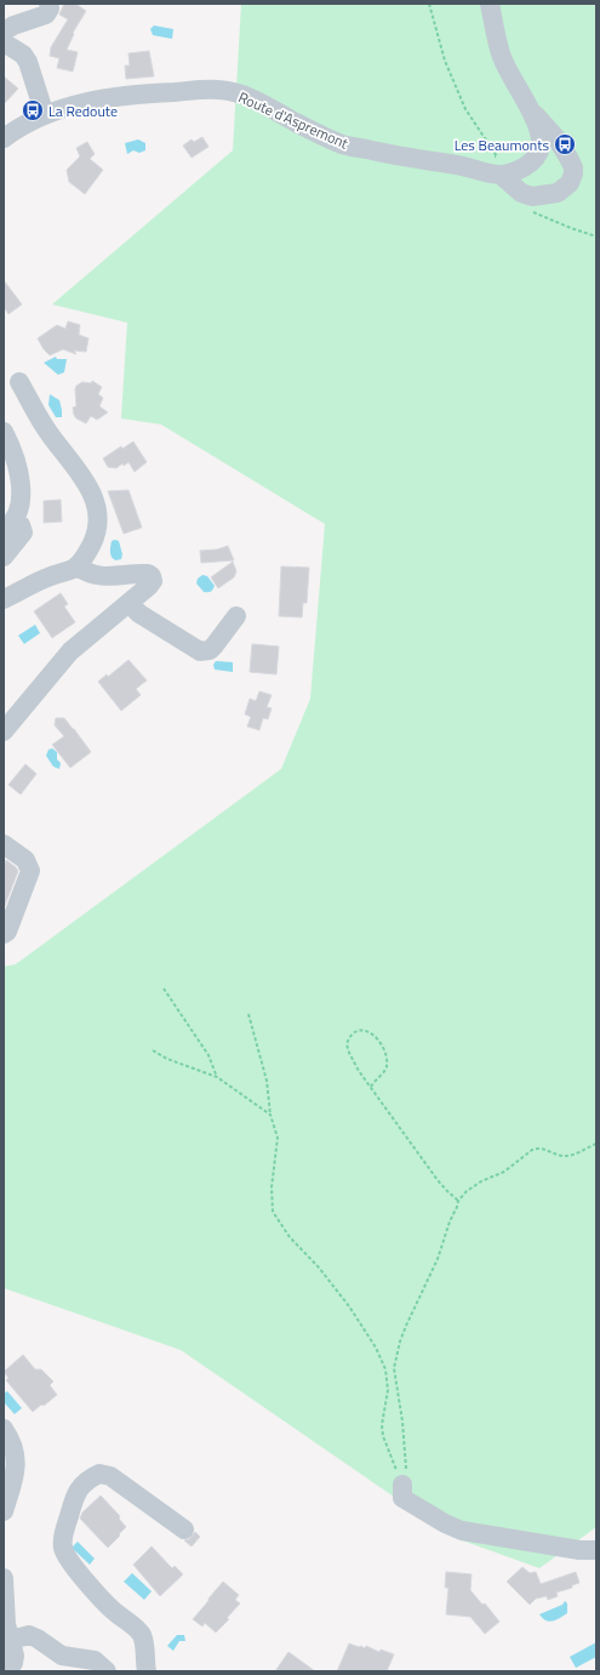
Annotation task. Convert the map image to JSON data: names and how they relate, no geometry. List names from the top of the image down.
{
  "streets": {
    "street": ["Route d'Aspremont"]
  },
  "places": {
    "bus stop": ["La Redoute", "Les Beaumonts"]
  }
}
